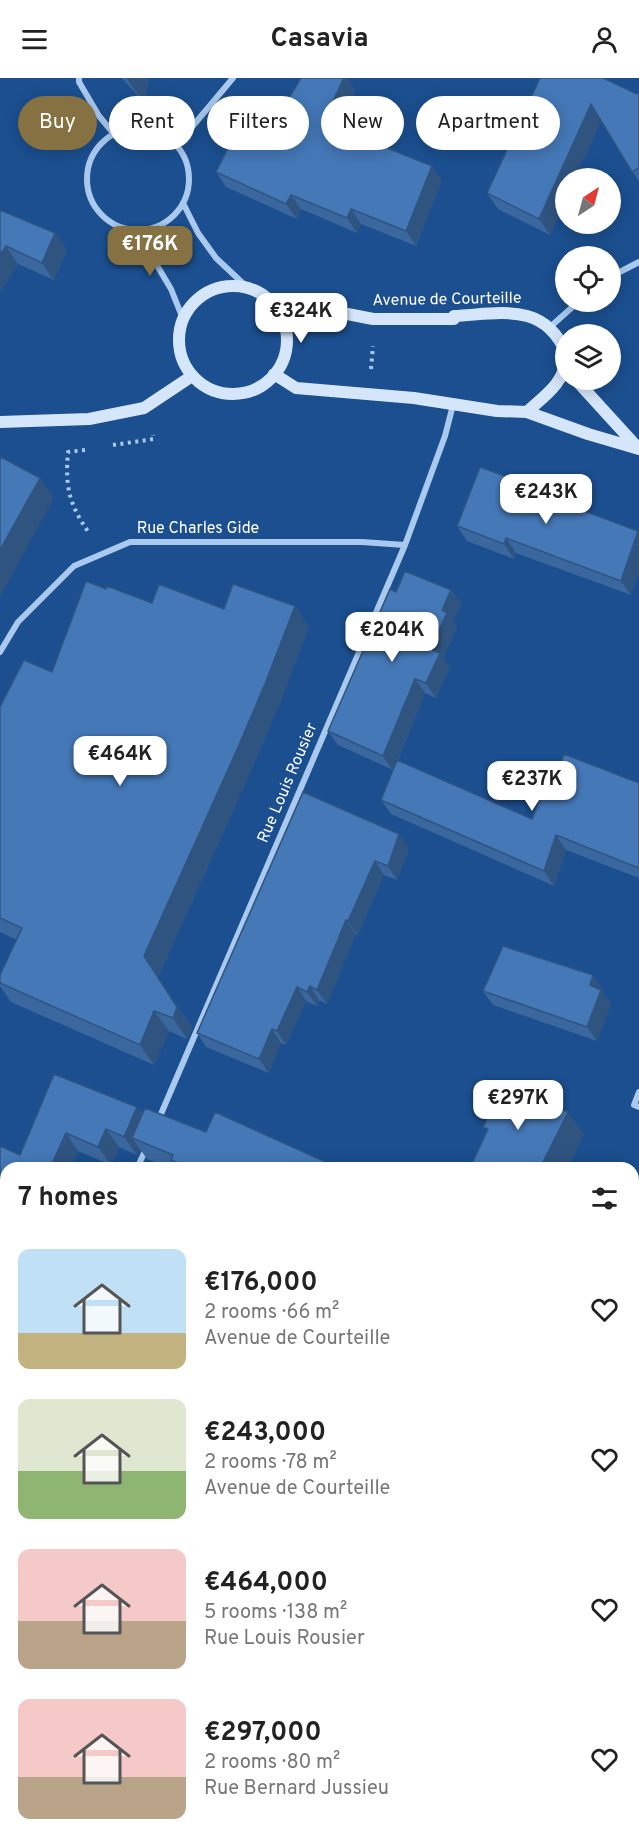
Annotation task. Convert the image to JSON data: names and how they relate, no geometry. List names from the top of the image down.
{
  "streets": {
    "street": ["Avenue de Courteille", "Rue Charles Gide", "Rue Louis Rousier"]
  },
  "crossings": [
    ["Rue Charles Gide", "Rue Louis Rousier"]
  ],
  "north": "top right",
  "page": {
    "header": "Casavia",
    "chip": [
      "Buy",
      "Rent",
      "Filters",
      "New",
      "Apartment"
    ],
    "price": [
      "€176K",
      "€324K",
      "€243K",
      "€204K",
      "€464K",
      "€237K",
      "€297K"
    ],
    "heading": "7 homes",
    "list": [
      {
        "name": "€176,000",
        "note": "2 rooms · 66 m² · Avenue de Courteille"
      },
      {
        "name": "€243,000",
        "note": "2 rooms · 78 m² · Avenue de Courteille"
      },
      {
        "name": "€464,000",
        "note": "5 rooms · 138 m² · Rue Louis Rousier"
      },
      {
        "name": "€297,000",
        "note": "2 rooms · 80 m² · Rue Bernard Jussieu"
      }
    ]
  }
}
